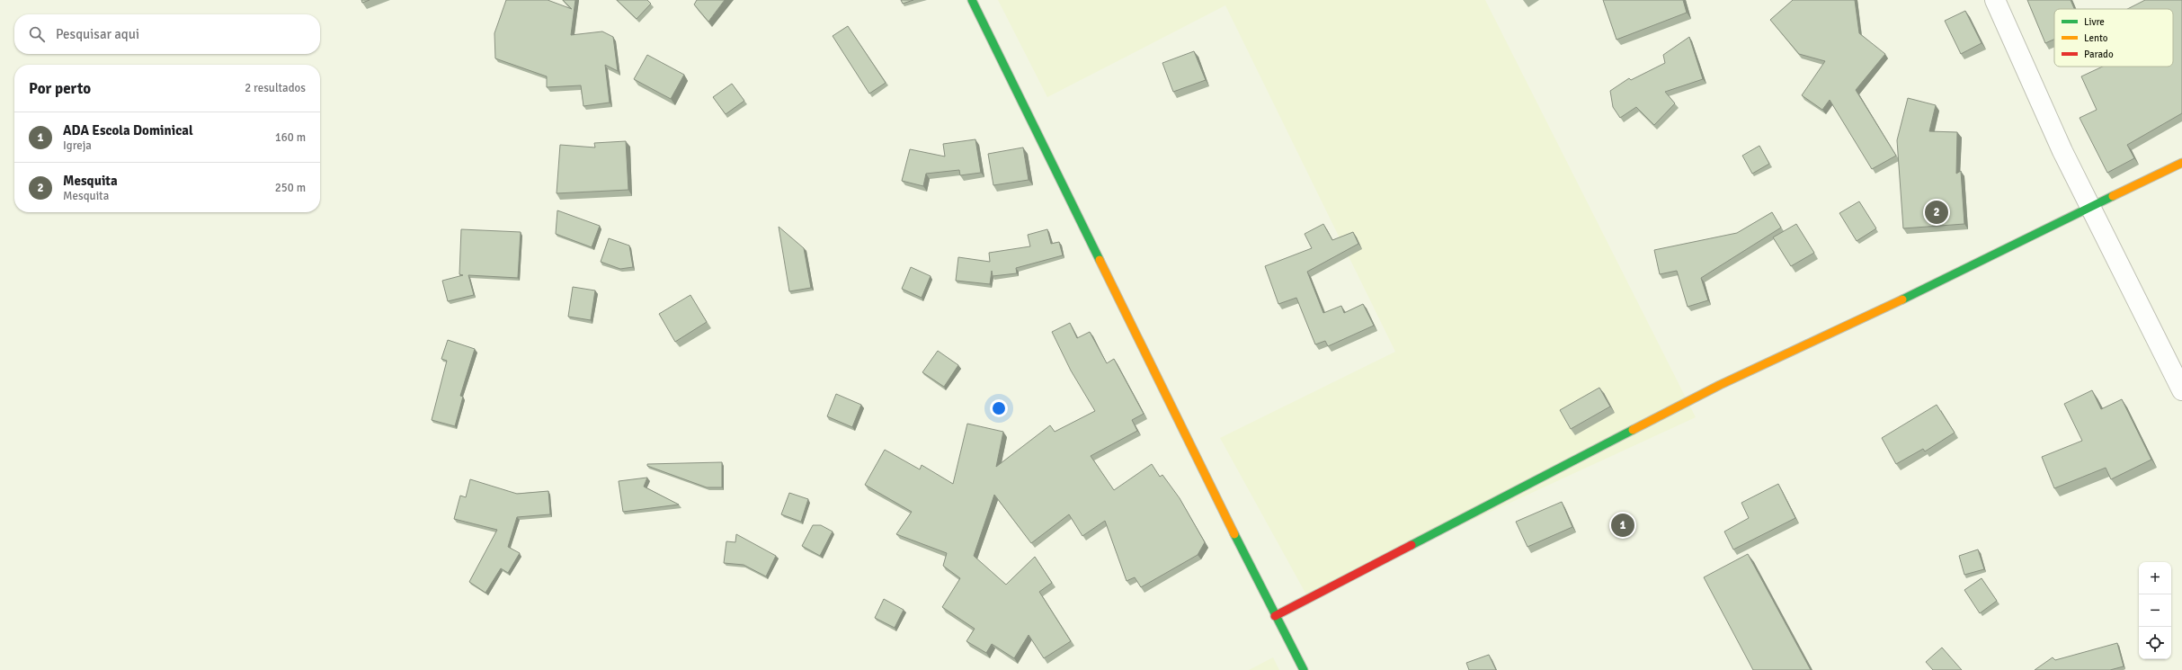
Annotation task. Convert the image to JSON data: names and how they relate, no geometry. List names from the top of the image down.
{
  "legend": ["Livre", "Lento", "Parado"],
  "page": {
    "search": "Pesquisar aqui",
    "heading": ["Por perto", "2 resultados"],
    "list": [
      {
        "mark": "1",
        "name": "ADA Escola Dominical",
        "note": "Igreja",
        "value": "160 m"
      },
      {
        "mark": "2",
        "name": "Mesquita",
        "note": "Mesquita",
        "value": "250 m"
      }
    ],
    "pins": ["2", "1"],
    "map_buttons": ["+", "−"]
  }
}
